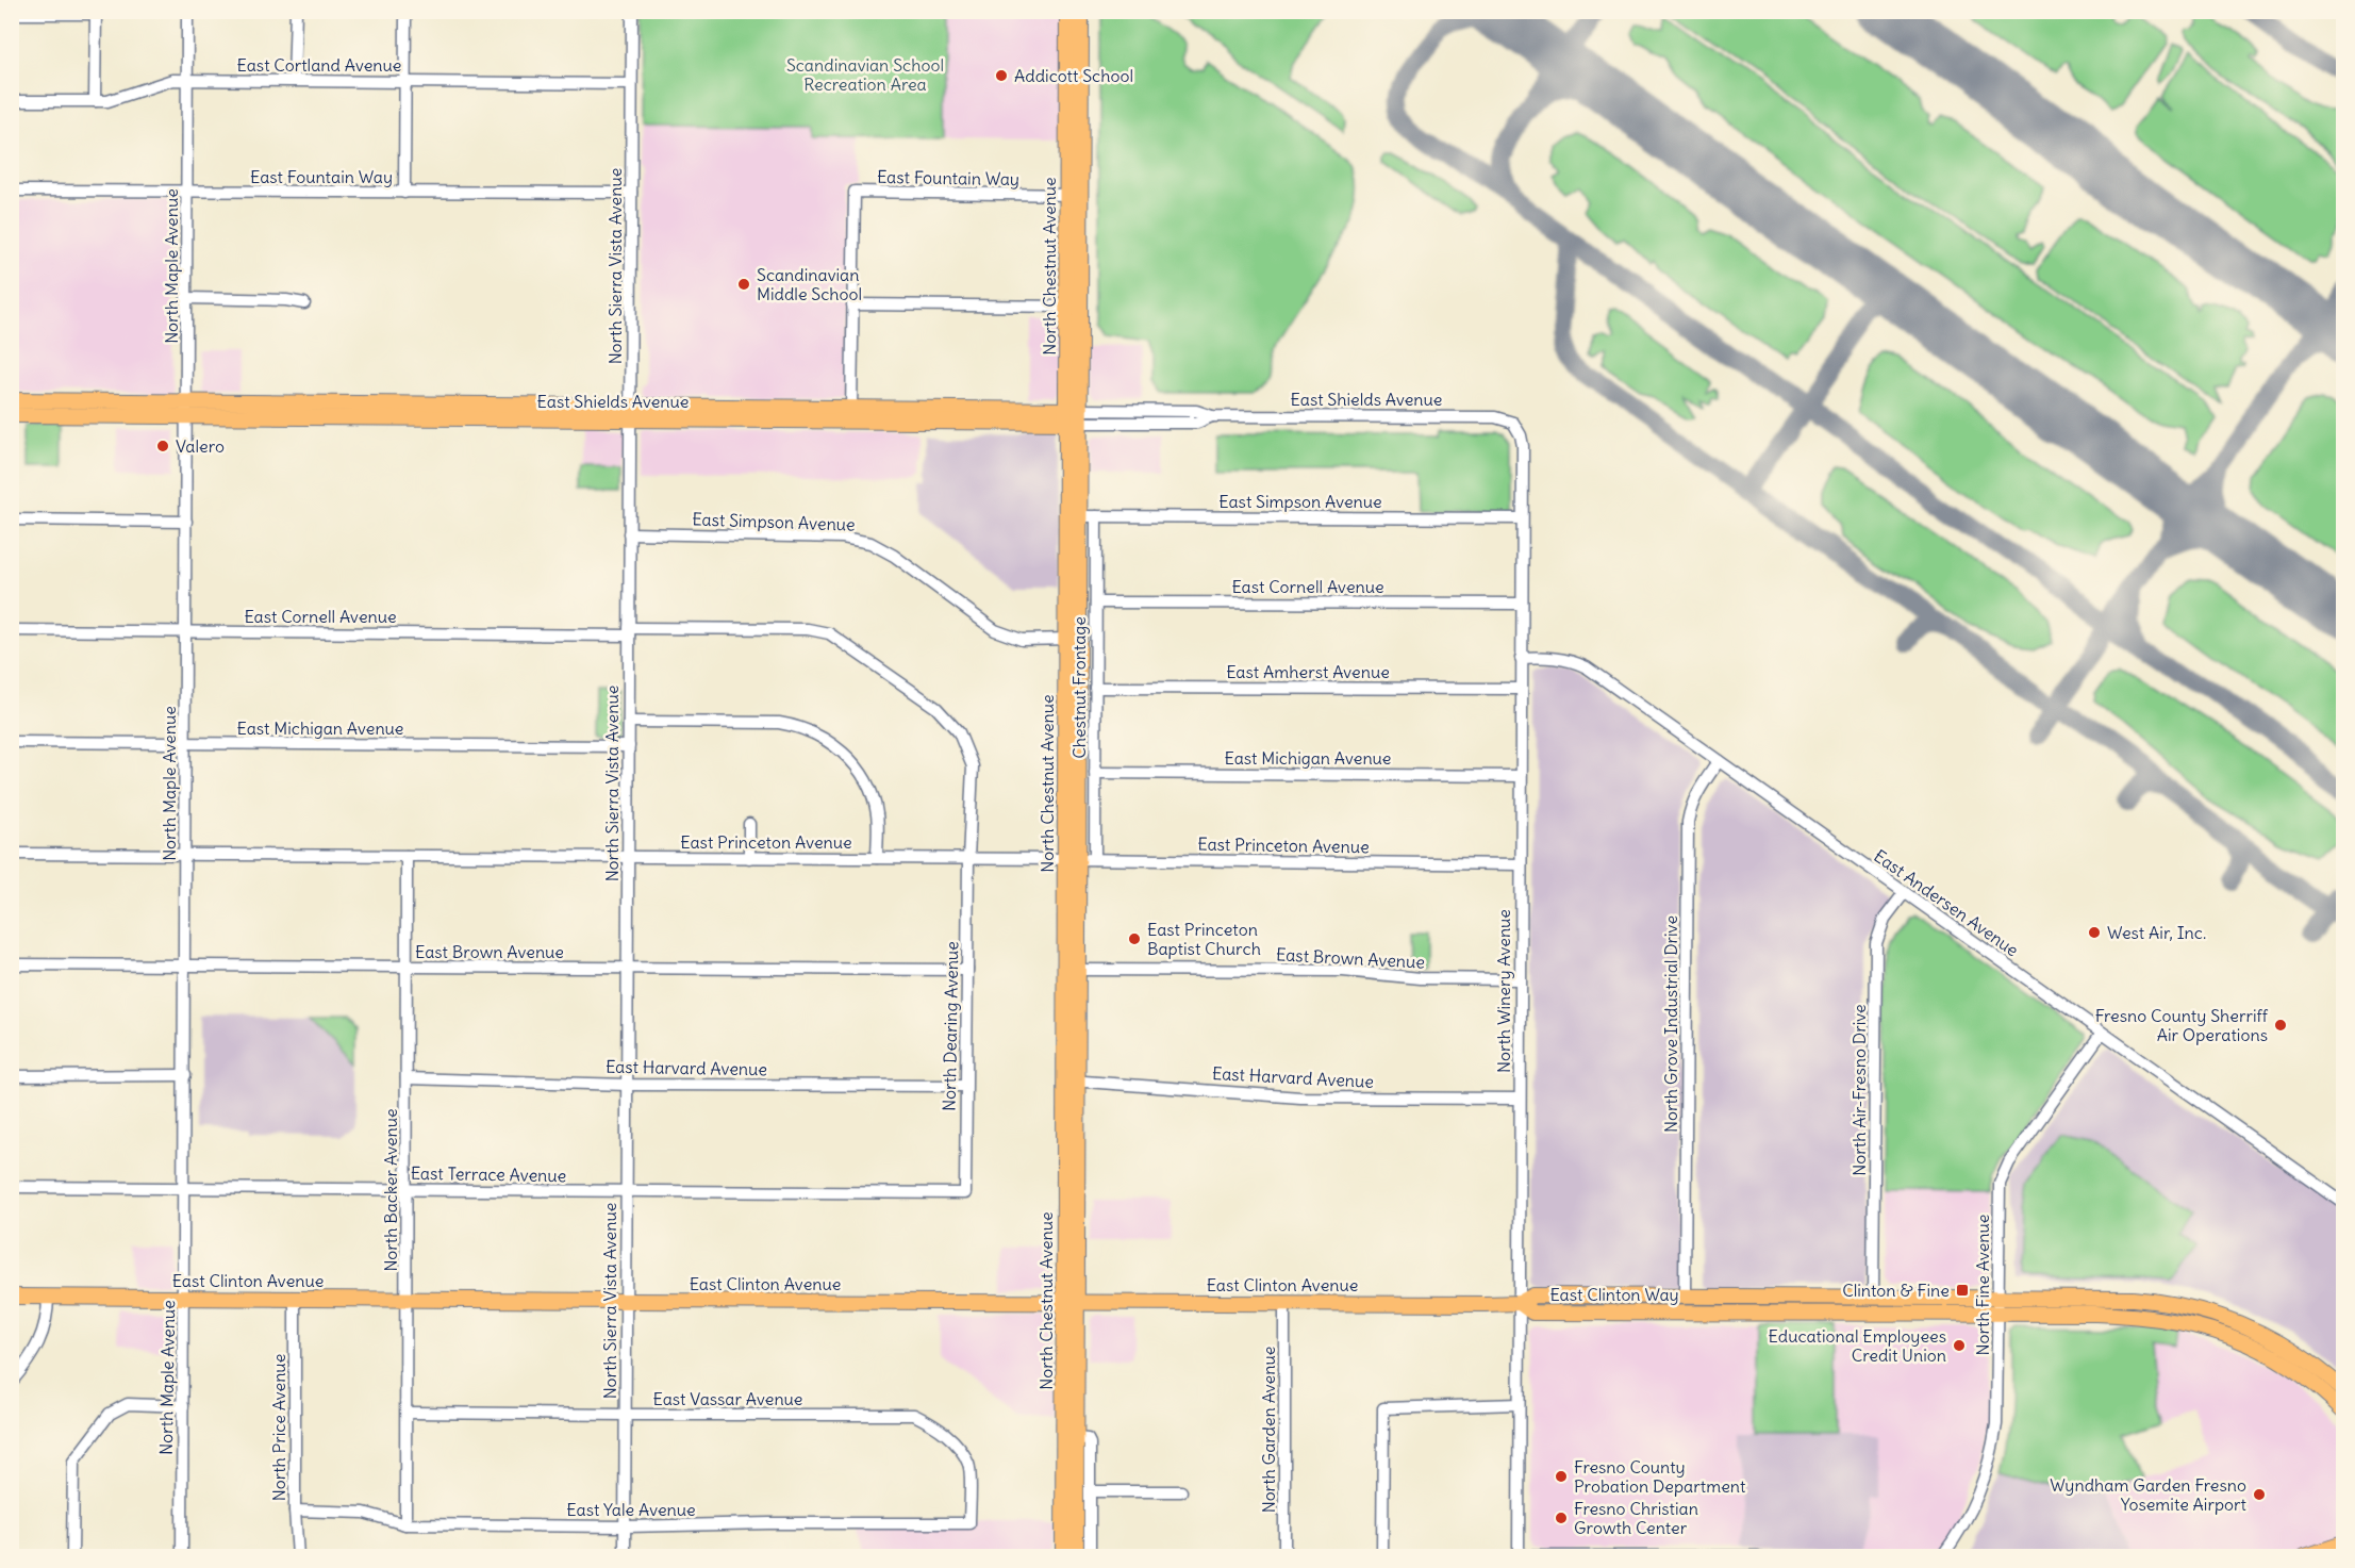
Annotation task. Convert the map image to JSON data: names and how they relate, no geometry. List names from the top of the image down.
{
  "streets": {
    "main road": [
      "North Chestnut Avenue",
      "East Shields Avenue",
      "East Clinton Avenue",
      "East Clinton Way"
    ],
    "street": [
      "East Cortland Avenue",
      "East Fountain Way",
      "North Maple Avenue",
      "North Sierra Vista Avenue",
      "East Simpson Avenue",
      "East Cornell Avenue",
      "East Amherst Avenue",
      "Chestnut Frontage",
      "East Michigan Avenue",
      "East Princeton Avenue",
      "East Andersen Avenue",
      "East Brown Avenue",
      "North Winery Avenue",
      "North Grove Industrial Drive",
      "North Dearing Avenue",
      "East Harvard Avenue",
      "North Air-Fresno Drive",
      "East Terrace Avenue",
      "North Backer Avenue",
      "North Fine Avenue",
      "East Vassar Avenue",
      "North Price Avenue",
      "North Garden Avenue",
      "East Yale Avenue"
    ]
  },
  "crossings": [
    ["East Cortland Avenue", "North Maple Avenue"],
    ["East Cortland Avenue", "North Sierra Vista Avenue"],
    ["East Fountain Way", "North Maple Avenue"],
    ["East Fountain Way", "North Sierra Vista Avenue"],
    ["East Fountain Way", "North Chestnut Avenue"],
    ["North Maple Avenue", "East Shields Avenue"],
    ["North Maple Avenue", "East Cornell Avenue"],
    ["North Maple Avenue", "East Michigan Avenue"],
    ["North Maple Avenue", "East Princeton Avenue"],
    ["North Maple Avenue", "East Brown Avenue"],
    ["North Maple Avenue", "East Terrace Avenue"],
    ["North Maple Avenue", "East Clinton Avenue"],
    ["North Sierra Vista Avenue", "East Shields Avenue"],
    ["North Sierra Vista Avenue", "East Simpson Avenue"],
    ["North Sierra Vista Avenue", "East Cornell Avenue"],
    ["North Sierra Vista Avenue", "East Michigan Avenue"],
    ["North Sierra Vista Avenue", "East Princeton Avenue"],
    ["North Sierra Vista Avenue", "East Brown Avenue"],
    ["North Sierra Vista Avenue", "East Harvard Avenue"],
    ["North Sierra Vista Avenue", "East Terrace Avenue"],
    ["North Sierra Vista Avenue", "East Clinton Avenue"],
    ["North Sierra Vista Avenue", "East Vassar Avenue"],
    ["North Sierra Vista Avenue", "East Yale Avenue"],
    ["North Chestnut Avenue", "East Shields Avenue"],
    ["North Chestnut Avenue", "East Simpson Avenue"],
    ["North Chestnut Avenue", "East Princeton Avenue"],
    ["North Chestnut Avenue", "East Brown Avenue"],
    ["North Chestnut Avenue", "East Harvard Avenue"],
    ["North Chestnut Avenue", "East Clinton Avenue"],
    ["East Shields Avenue", "North Winery Avenue"],
    ["East Simpson Avenue", "Chestnut Frontage"],
    ["East Simpson Avenue", "North Winery Avenue"],
    ["East Cornell Avenue", "Chestnut Frontage"],
    ["East Cornell Avenue", "East Princeton Avenue"],
    ["East Cornell Avenue", "North Winery Avenue"],
    ["East Cornell Avenue", "North Dearing Avenue"],
    ["East Amherst Avenue", "Chestnut Frontage"],
    ["East Amherst Avenue", "North Winery Avenue"],
    ["Chestnut Frontage", "East Michigan Avenue"],
    ["Chestnut Frontage", "East Princeton Avenue"],
    ["East Michigan Avenue", "North Winery Avenue"],
    ["East Princeton Avenue", "North Winery Avenue"],
    ["East Princeton Avenue", "North Dearing Avenue"],
    ["East Princeton Avenue", "North Backer Avenue"],
    ["East Andersen Avenue", "North Winery Avenue"],
    ["East Andersen Avenue", "North Grove Industrial Drive"],
    ["East Andersen Avenue", "North Air-Fresno Drive"],
    ["East Andersen Avenue", "North Fine Avenue"],
    ["East Brown Avenue", "North Winery Avenue"],
    ["East Brown Avenue", "North Dearing Avenue"],
    ["East Brown Avenue", "North Backer Avenue"],
    ["North Winery Avenue", "East Harvard Avenue"],
    ["North Winery Avenue", "East Clinton Avenue"],
    ["North Winery Avenue", "East Clinton Way"],
    ["North Grove Industrial Drive", "East Clinton Way"],
    ["North Dearing Avenue", "East Harvard Avenue"],
    ["North Dearing Avenue", "East Terrace Avenue"],
    ["East Harvard Avenue", "North Backer Avenue"],
    ["North Air-Fresno Drive", "East Clinton Way"],
    ["East Terrace Avenue", "North Backer Avenue"],
    ["North Backer Avenue", "East Clinton Avenue"],
    ["North Backer Avenue", "East Vassar Avenue"],
    ["North Backer Avenue", "East Yale Avenue"],
    ["East Clinton Avenue", "East Clinton Way"],
    ["East Clinton Avenue", "North Price Avenue"],
    ["East Clinton Avenue", "North Garden Avenue"],
    ["North Fine Avenue", "East Clinton Way"],
    ["East Vassar Avenue", "East Yale Avenue"],
    ["North Price Avenue", "East Yale Avenue"]
  ],
  "parks": ["Scandinavian School Recreation Area"],
  "places": {
    "other": [
      "Addicott School",
      "Scandinavian Middle School",
      "Valero",
      "West Air, Inc.",
      "East Princeton Baptist Church",
      "Fresno County Sherriff Air Operations",
      "Educational Employees Credit Union",
      "Fresno County Probation Department",
      "Wyndham Garden Fresno Yosemite Airport",
      "Fresno Christian Growth Center"
    ],
    "transit": ["Clinton & Fine"]
  }
}
